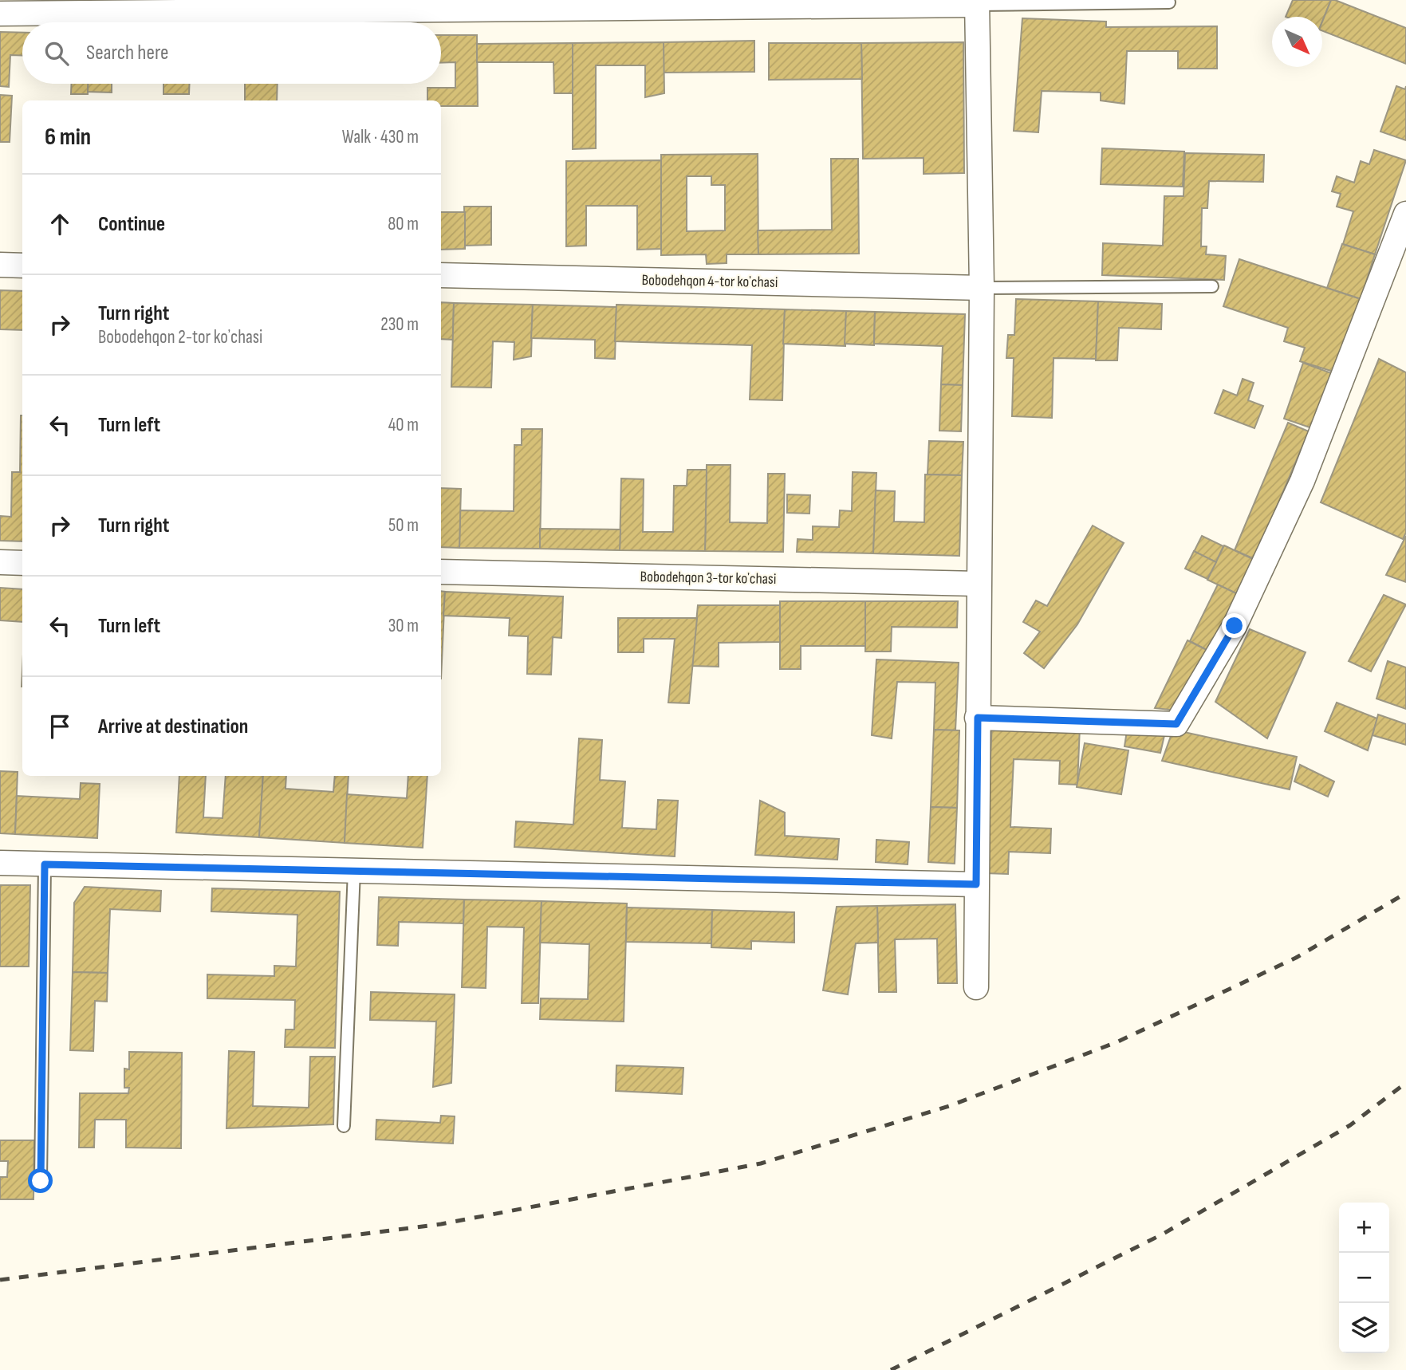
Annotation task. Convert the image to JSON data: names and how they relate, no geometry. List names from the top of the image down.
{
  "streets": {
    "street": ["Bobodehqon 4-tor koʼchasi", "Bobodehqon 3-tor koʼchasi"]
  },
  "north": "bottom right",
  "page": {
    "search": "Search here",
    "heading": ["6 min", "Walk · 430 m"],
    "list": [
      ["Continue", "80 m"],
      ["Turn right", "Bobodehqon 2-tor koʼchasi", "230 m"],
      ["Turn left", "40 m"],
      ["Turn right", "50 m"],
      ["Turn left", "30 m"],
      "Arrive at destination"
    ],
    "map_buttons": ["+", "−"]
  }
}
